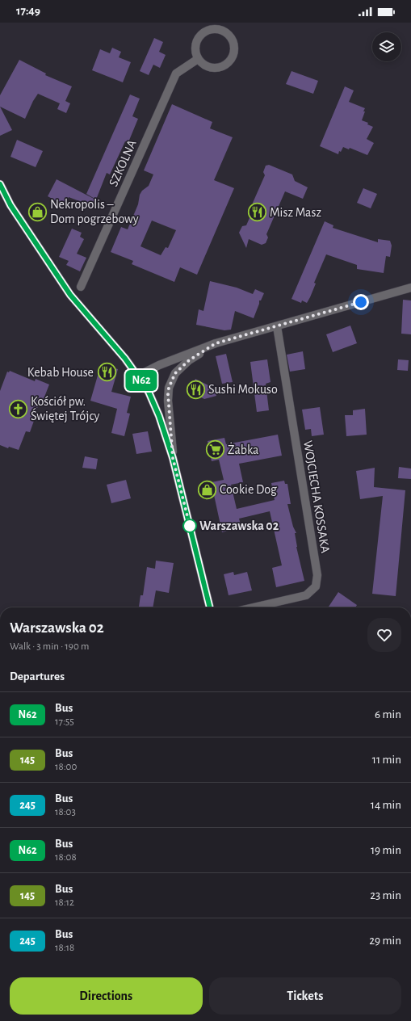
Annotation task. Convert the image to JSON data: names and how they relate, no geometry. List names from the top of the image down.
{
  "streets": {
    "street": ["SZKOLNA", "WOJCIECHA KOSSAKA"]
  },
  "places": {
    "shop": ["Nekropolis – Dom pogrzebowy", "Cookie Dog"],
    "restaurant": ["Misz Masz", "Kebab House", "Sushi Mokuso"],
    "church": ["Kościół pw. Świętej Trójcy"],
    "supermarket": ["Żabka"],
    "other": ["Warszawska 02"]
  },
  "lines": ["bus line N62"],
  "page": {
    "status": "17:49",
    "on_map": "N62",
    "heading": [
      ["Warszawska 02", "Walk · 3 min · 190 m"],
      "Departures"
    ],
    "list": [
      {
        "mark": "N62",
        "name": "Bus",
        "note": "17:55",
        "value": "6 min"
      },
      {
        "mark": "145",
        "name": "Bus",
        "note": "18:00",
        "value": "11 min"
      },
      {
        "mark": "245",
        "name": "Bus",
        "note": "18:03",
        "value": "14 min"
      },
      {
        "mark": "N62",
        "name": "Bus",
        "note": "18:08",
        "value": "19 min"
      },
      {
        "mark": "145",
        "name": "Bus",
        "note": "18:12",
        "value": "23 min"
      },
      {
        "mark": "245",
        "name": "Bus",
        "note": "18:18",
        "value": "29 min"
      }
    ],
    "buttons": ["Directions", "Tickets"]
  }
}
